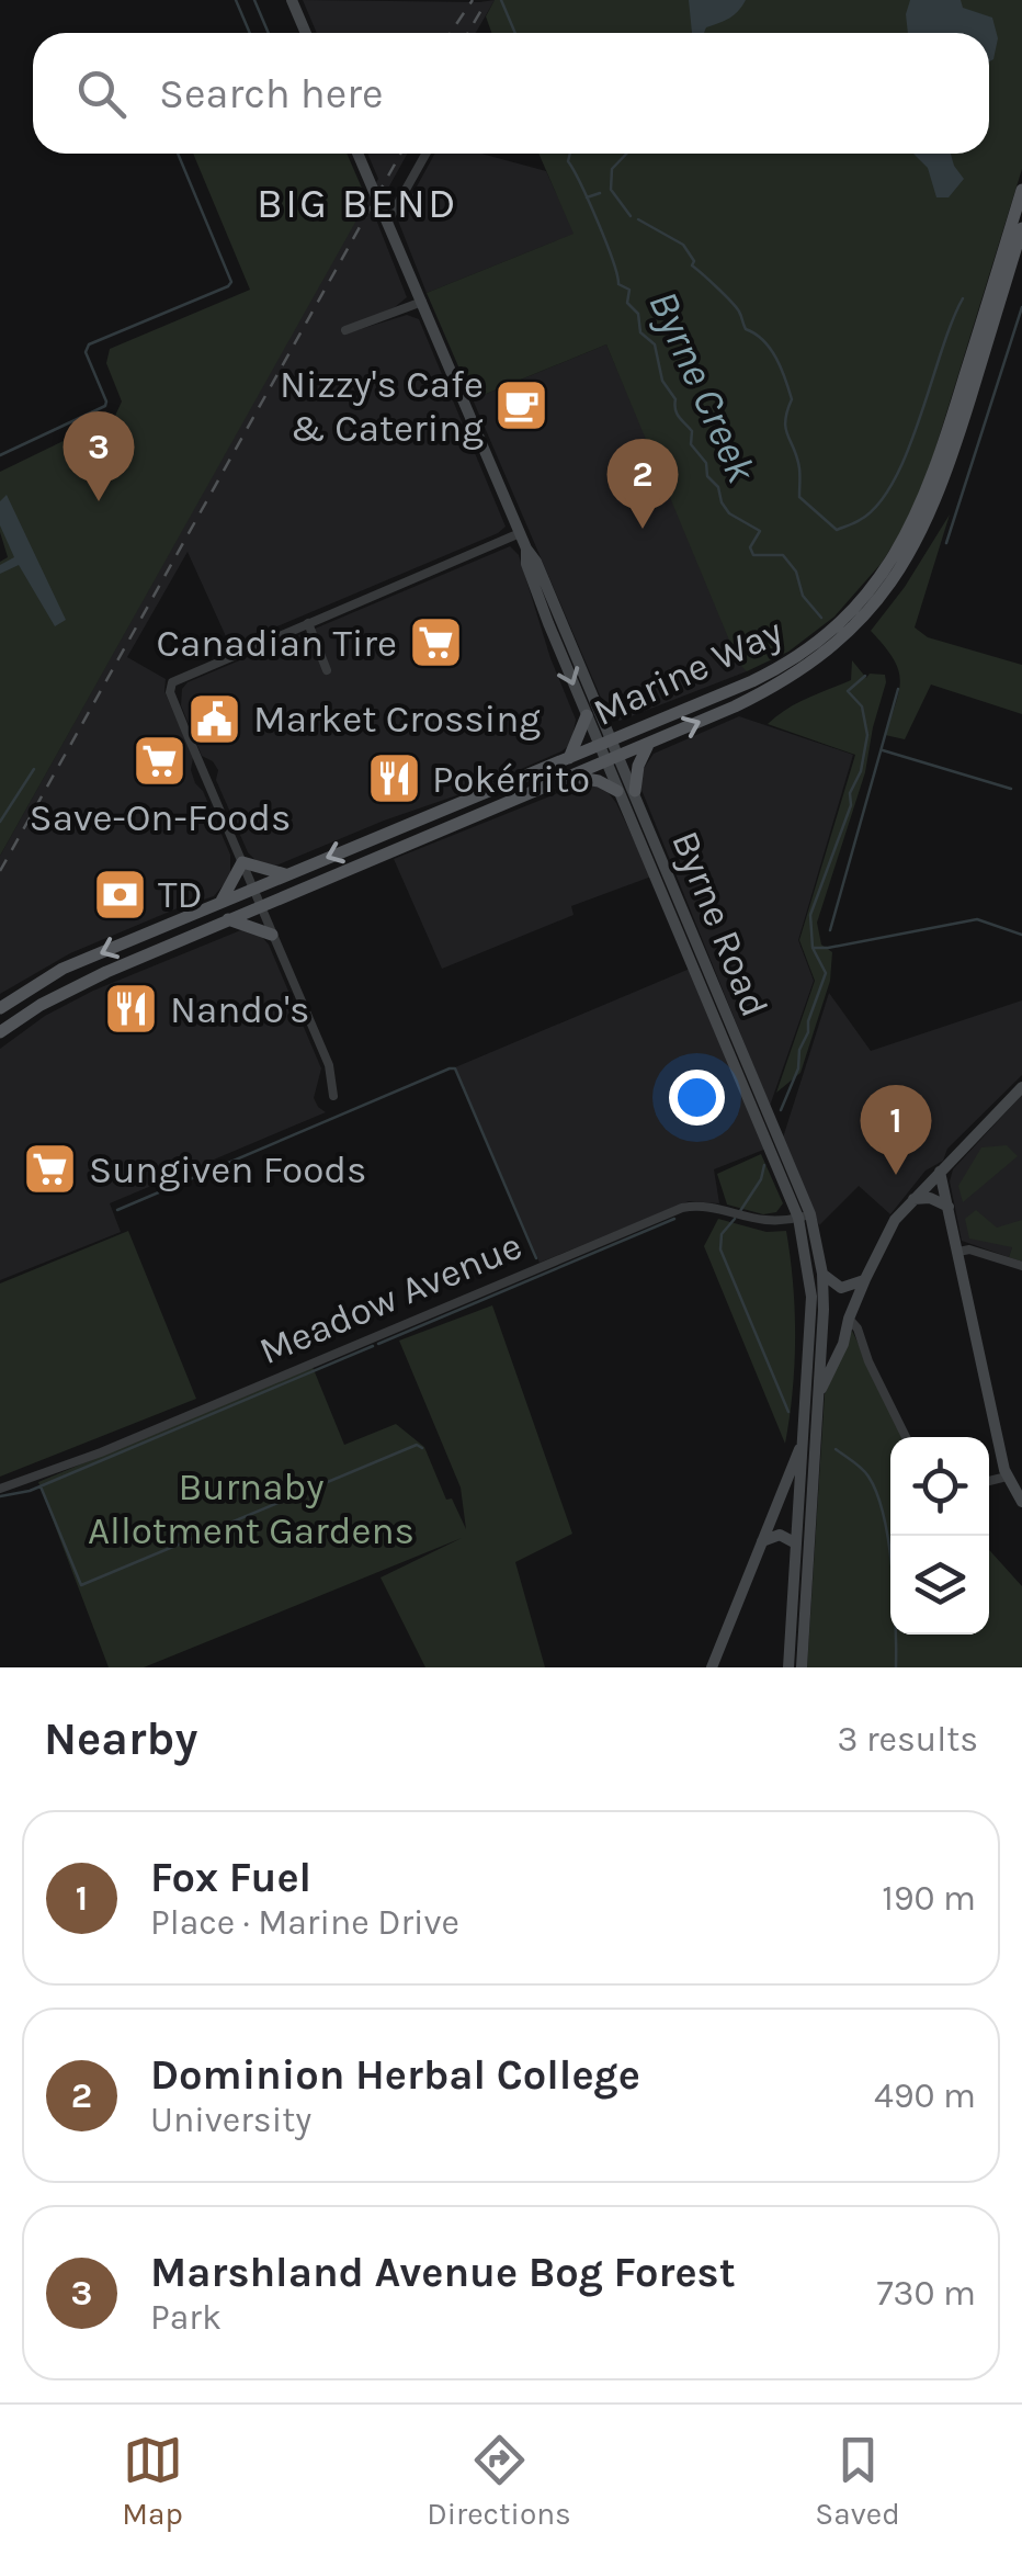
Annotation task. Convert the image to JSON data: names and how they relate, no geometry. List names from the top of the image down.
{
  "streets": {
    "main road": ["Marine Way", "Byrne Road"],
    "street": ["Meadow Avenue"]
  },
  "crossings": [
    ["Marine Way", "Byrne Road"],
    ["Byrne Road", "Meadow Avenue"]
  ],
  "districts": ["BIG BEND"],
  "water": ["Byrne Creek"],
  "parks": ["Burnaby Allotment Gardens"],
  "places": {
    "cafe": ["Nizzy's Cafe & Catering"],
    "supermarket": ["Canadian Tire", "Save-On-Foods", "Sungiven Foods"],
    "public building": ["Market Crossing"],
    "restaurant": ["Pokérrito", "Nando's"],
    "bank": ["TD"]
  },
  "page": {
    "search": "Search here",
    "pins": ["3", "2", "1"],
    "heading": ["Nearby", "3 results"],
    "list": [
      {
        "mark": "1",
        "name": "Fox Fuel",
        "note": "Place · Marine Drive",
        "value": "190 m"
      },
      {
        "mark": "2",
        "name": "Dominion Herbal College",
        "note": "University",
        "value": "490 m"
      },
      {
        "mark": "3",
        "name": "Marshland Avenue Bog Forest",
        "note": "Park",
        "value": "730 m"
      }
    ],
    "nav": ["Map", "Directions", "Saved"]
  }
}
